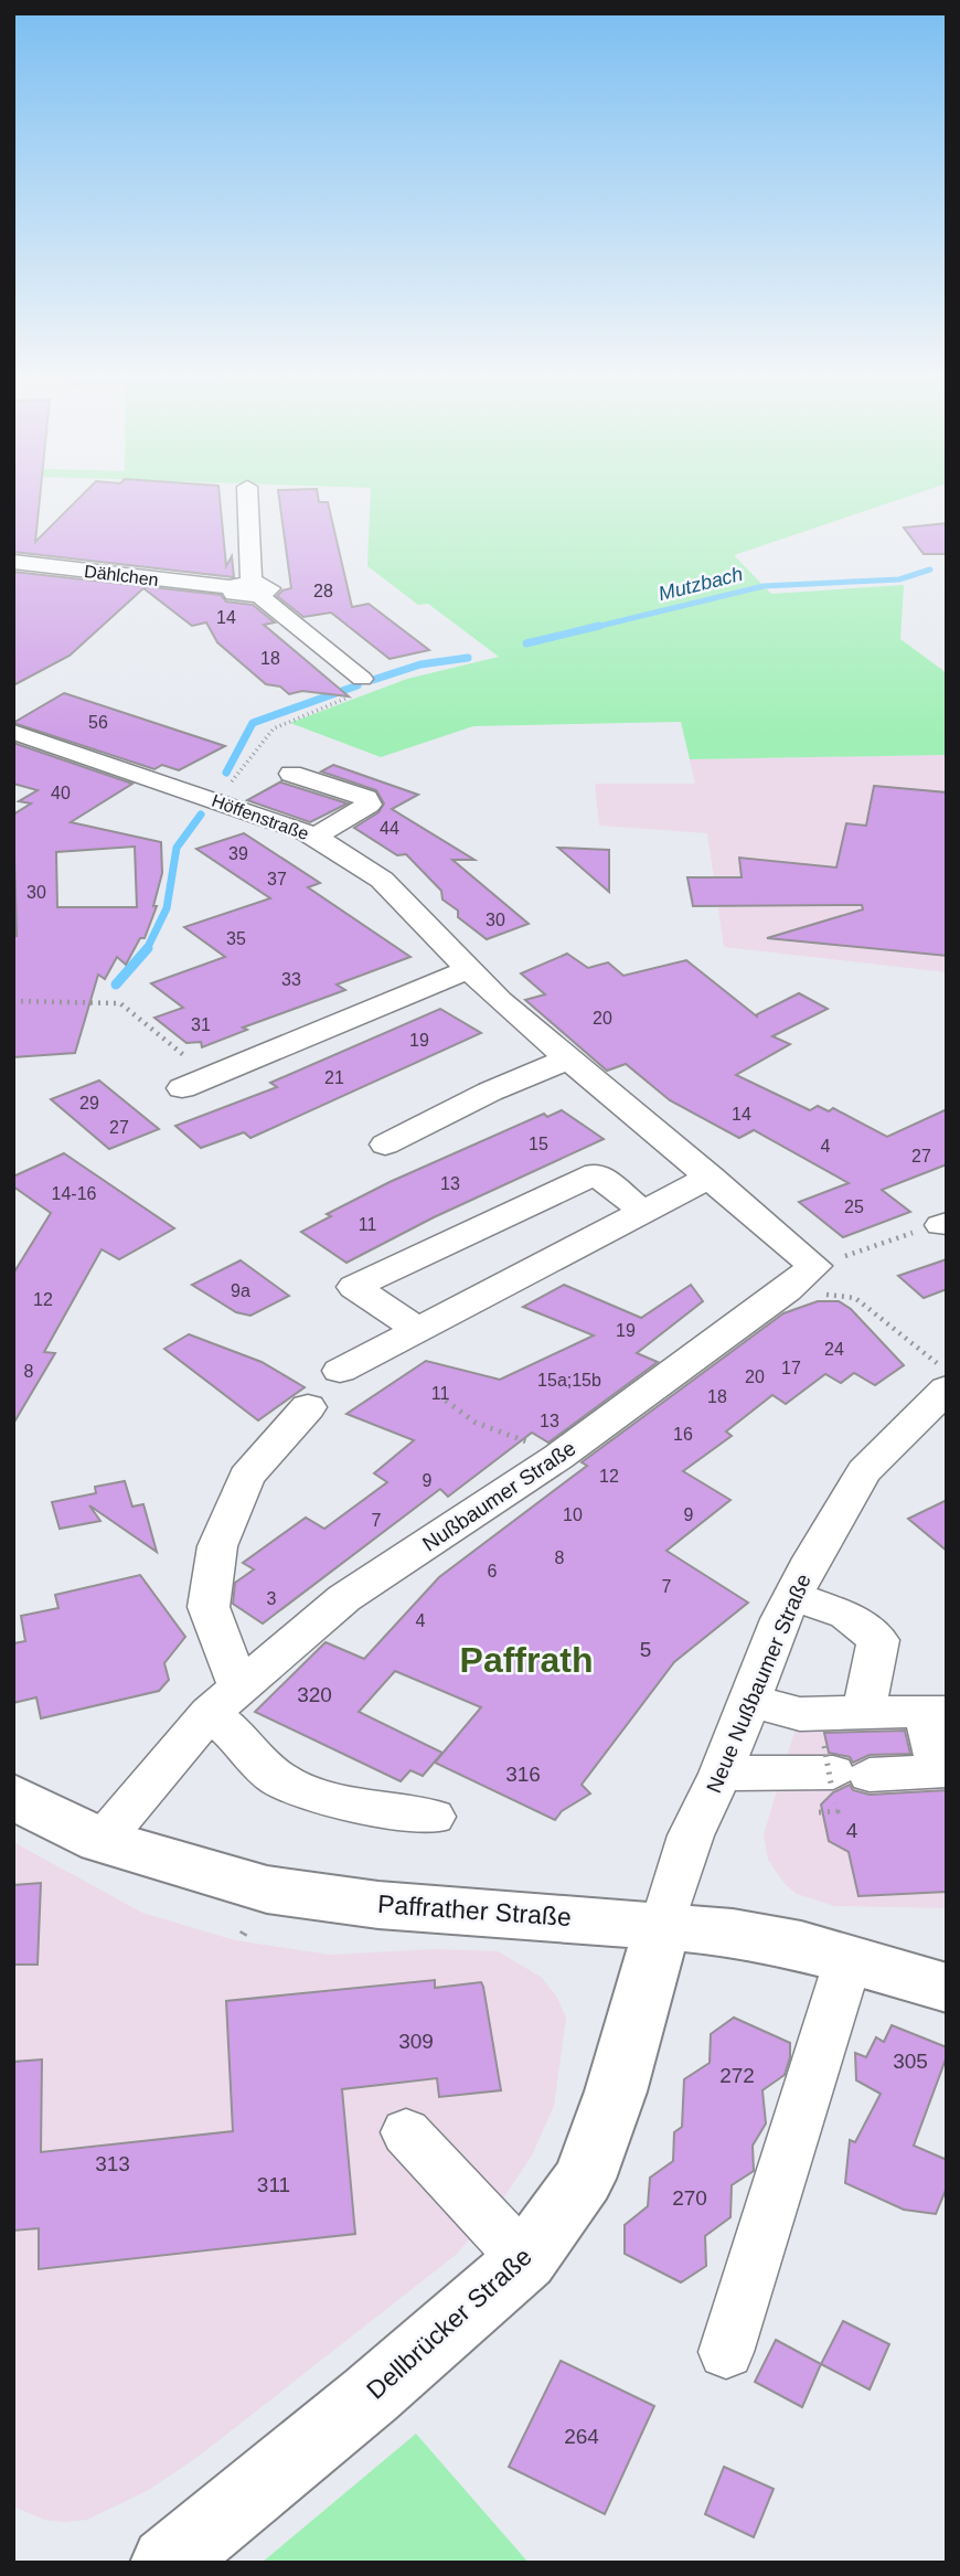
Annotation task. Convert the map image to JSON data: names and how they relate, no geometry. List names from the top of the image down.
{
  "streets": {
    "main road": ["Paffrather Straße", "Dellbrücker Straße"],
    "street": [
      "Dählchen",
      "Höffenstraße",
      "Nußbaumer Straße",
      "Neue Nußbaumer Straße"
    ]
  },
  "crossings": [
    ["Höffenstraße", "Nußbaumer Straße"],
    ["Nußbaumer Straße", "Paffrather Straße"],
    ["Neue Nußbaumer Straße", "Paffrather Straße"],
    ["Neue Nußbaumer Straße", "Dellbrücker Straße"],
    ["Paffrather Straße", "Dellbrücker Straße"]
  ],
  "districts": ["Paffrath"],
  "water": ["Mutzbach"],
  "house_numbers": [
    "28",
    "14",
    "18",
    "56",
    "40",
    "44",
    "39",
    "37",
    "30",
    "30",
    "35",
    "33",
    "20",
    "31",
    "19",
    "21",
    "29",
    "14",
    "27",
    "15",
    "4",
    "27",
    "13",
    "14-16",
    "25",
    "11",
    "9a",
    "12",
    "19",
    "24",
    "17",
    "8",
    "20",
    "15a;15b",
    "11",
    "18",
    "13",
    "16",
    "12",
    "9",
    "10",
    "9",
    "7",
    "8",
    "6",
    "7",
    "3",
    "4",
    "5",
    "320",
    "316",
    "4",
    "309",
    "305",
    "272",
    "313",
    "311",
    "270",
    "264"
  ]
}
